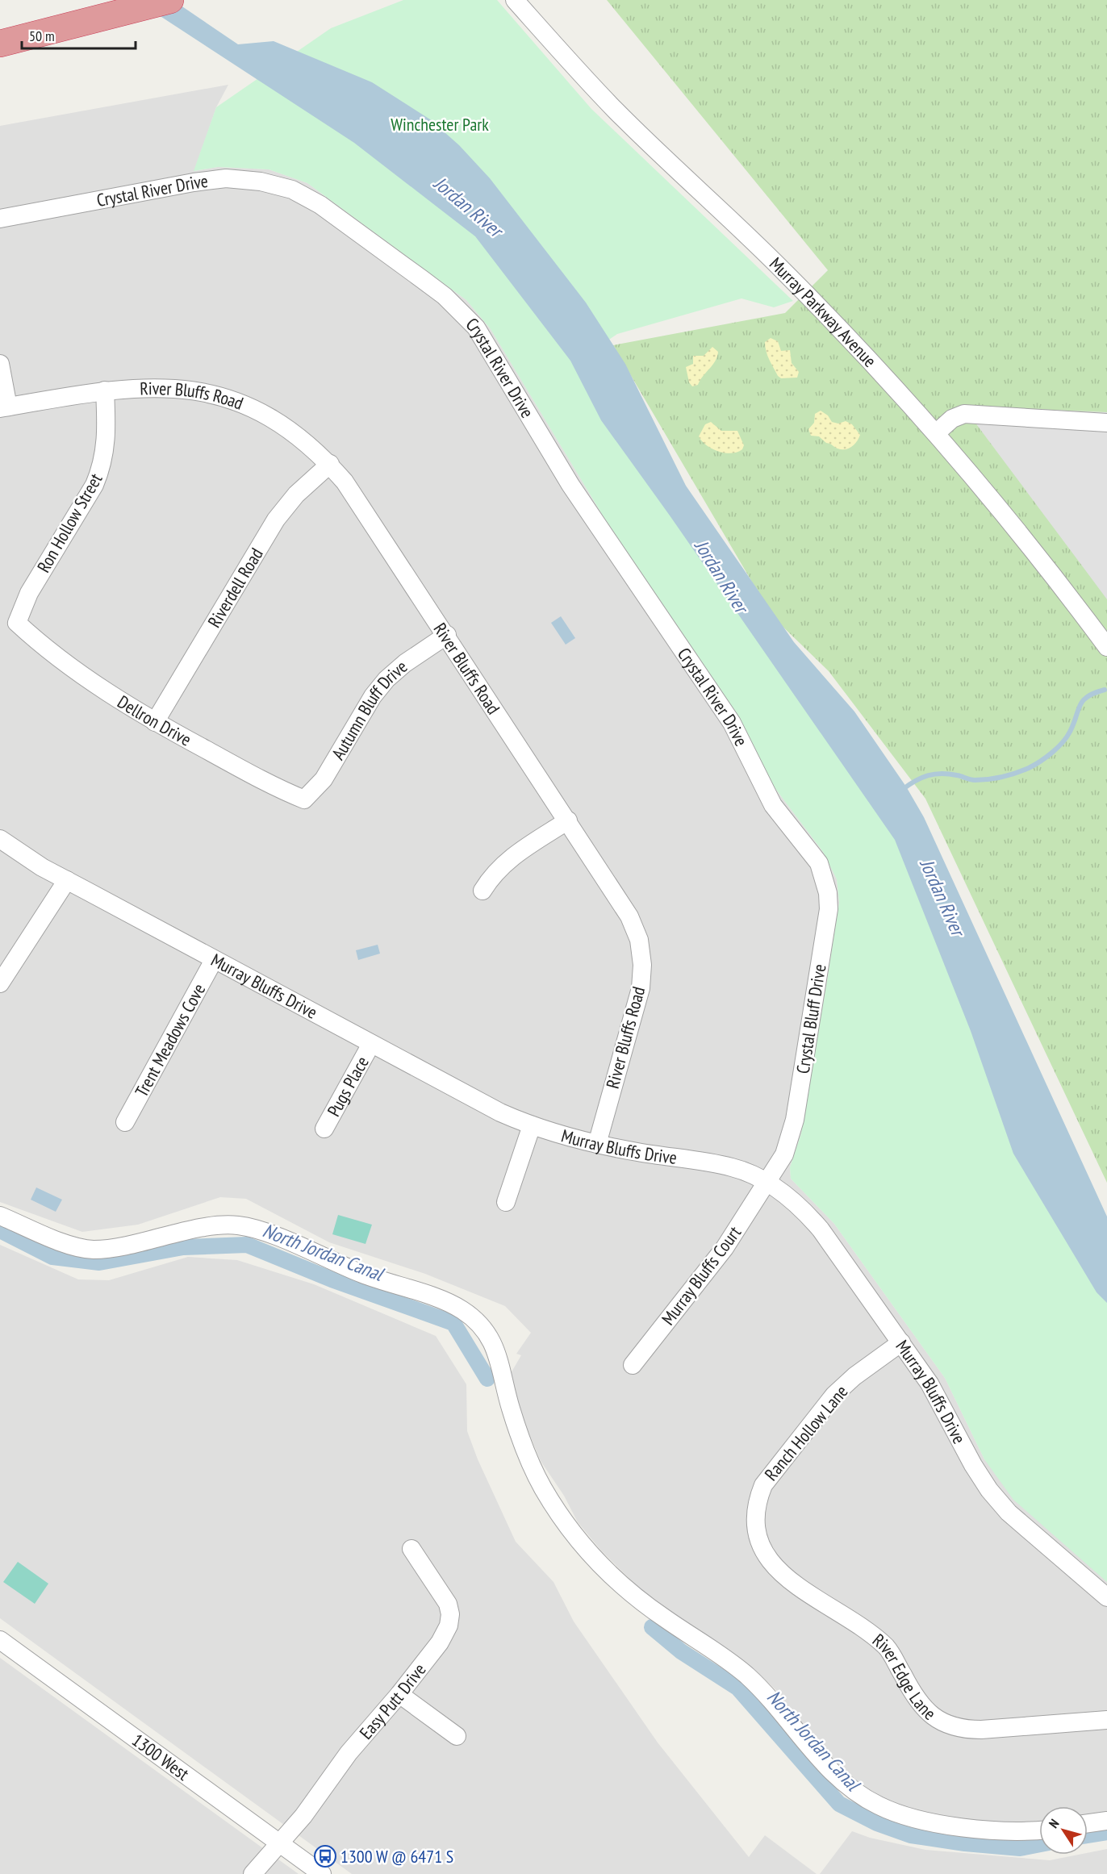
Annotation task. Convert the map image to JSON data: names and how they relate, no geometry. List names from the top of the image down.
{
  "streets": {
    "street": [
      "Crystal River Drive",
      "Murray Parkway Avenue",
      "River Bluffs Road",
      "Ron Hollow Street",
      "Riverdell Road",
      "Autumn Bluff Drive",
      "Dellron Drive",
      "Murray Bluffs Drive",
      "Crystal Bluff Drive",
      "Trent Meadows Cove",
      "Pugs Place",
      "Murray Bluffs Court",
      "Ranch Hollow Lane",
      "River Edge Lane",
      "Easy Putt Drive",
      "1300 West"
    ]
  },
  "crossings": [
    ["Crystal River Drive", "Crystal Bluff Drive"],
    ["River Bluffs Road", "Ron Hollow Street"],
    ["River Bluffs Road", "Riverdell Road"],
    ["River Bluffs Road", "Autumn Bluff Drive"],
    ["River Bluffs Road", "Murray Bluffs Drive"],
    ["Ron Hollow Street", "Dellron Drive"],
    ["Riverdell Road", "Dellron Drive"],
    ["Autumn Bluff Drive", "Dellron Drive"],
    ["Murray Bluffs Drive", "Crystal Bluff Drive"],
    ["Murray Bluffs Drive", "Trent Meadows Cove"],
    ["Murray Bluffs Drive", "Pugs Place"],
    ["Murray Bluffs Drive", "Murray Bluffs Court"],
    ["Murray Bluffs Drive", "Ranch Hollow Lane"],
    ["Crystal Bluff Drive", "Murray Bluffs Court"],
    ["Ranch Hollow Lane", "River Edge Lane"],
    ["Easy Putt Drive", "1300 West"]
  ],
  "water": ["Jordan River", "North Jordan Canal"],
  "parks": ["Winchester Park"],
  "places": {
    "bus stop": ["1300 W @ 6471 S"]
  },
  "scale_bar": "50 m",
  "north": "top left"
}
